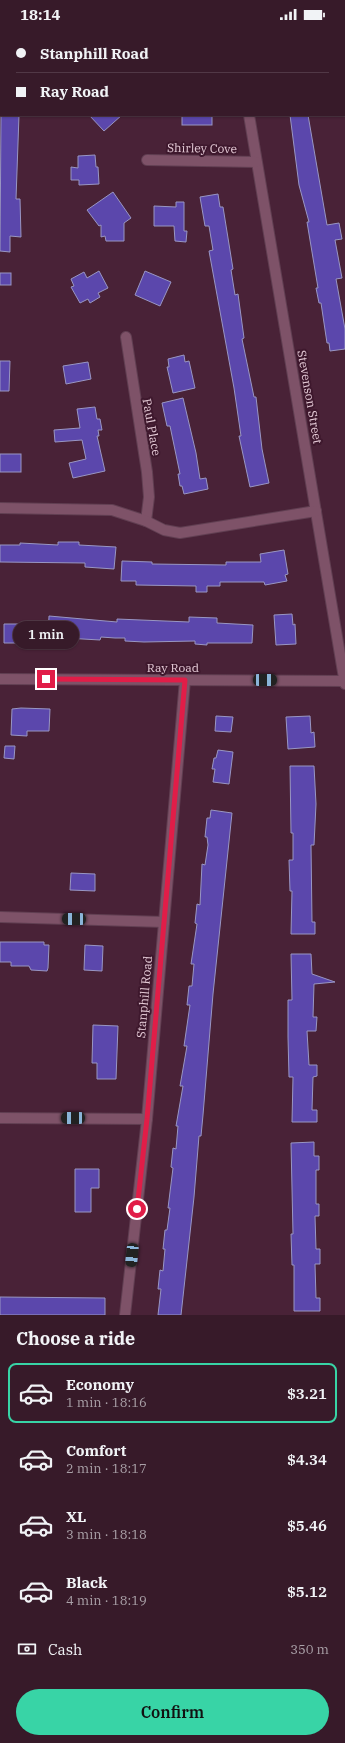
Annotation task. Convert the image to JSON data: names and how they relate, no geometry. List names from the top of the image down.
{
  "streets": {
    "street": [
      "Shirley Cove",
      "Stevenson Street",
      "Paul Place",
      "Ray Road",
      "Stanphill Road"
    ]
  },
  "crossings": [
    ["Shirley Cove", "Stevenson Street"],
    ["Stevenson Street", "Ray Road"],
    ["Ray Road", "Stanphill Road"]
  ],
  "page": {
    "status": "18:14",
    "banner": ["Stanphill Road", "Ray Road"],
    "bubble": "1 min",
    "heading": "Choose a ride",
    "list": [
      {
        "name": "Economy",
        "note": "1 min · 18:16",
        "value": "$3.21"
      },
      {
        "name": "Comfort",
        "note": "2 min · 18:17",
        "value": "$4.34"
      },
      {
        "name": "XL",
        "note": "3 min · 18:18",
        "value": "$5.46"
      },
      {
        "name": "Black",
        "note": "4 min · 18:19",
        "value": "$5.12"
      }
    ],
    "pay": ["Cash", "350 m"],
    "buttons": "Confirm"
  }
}
